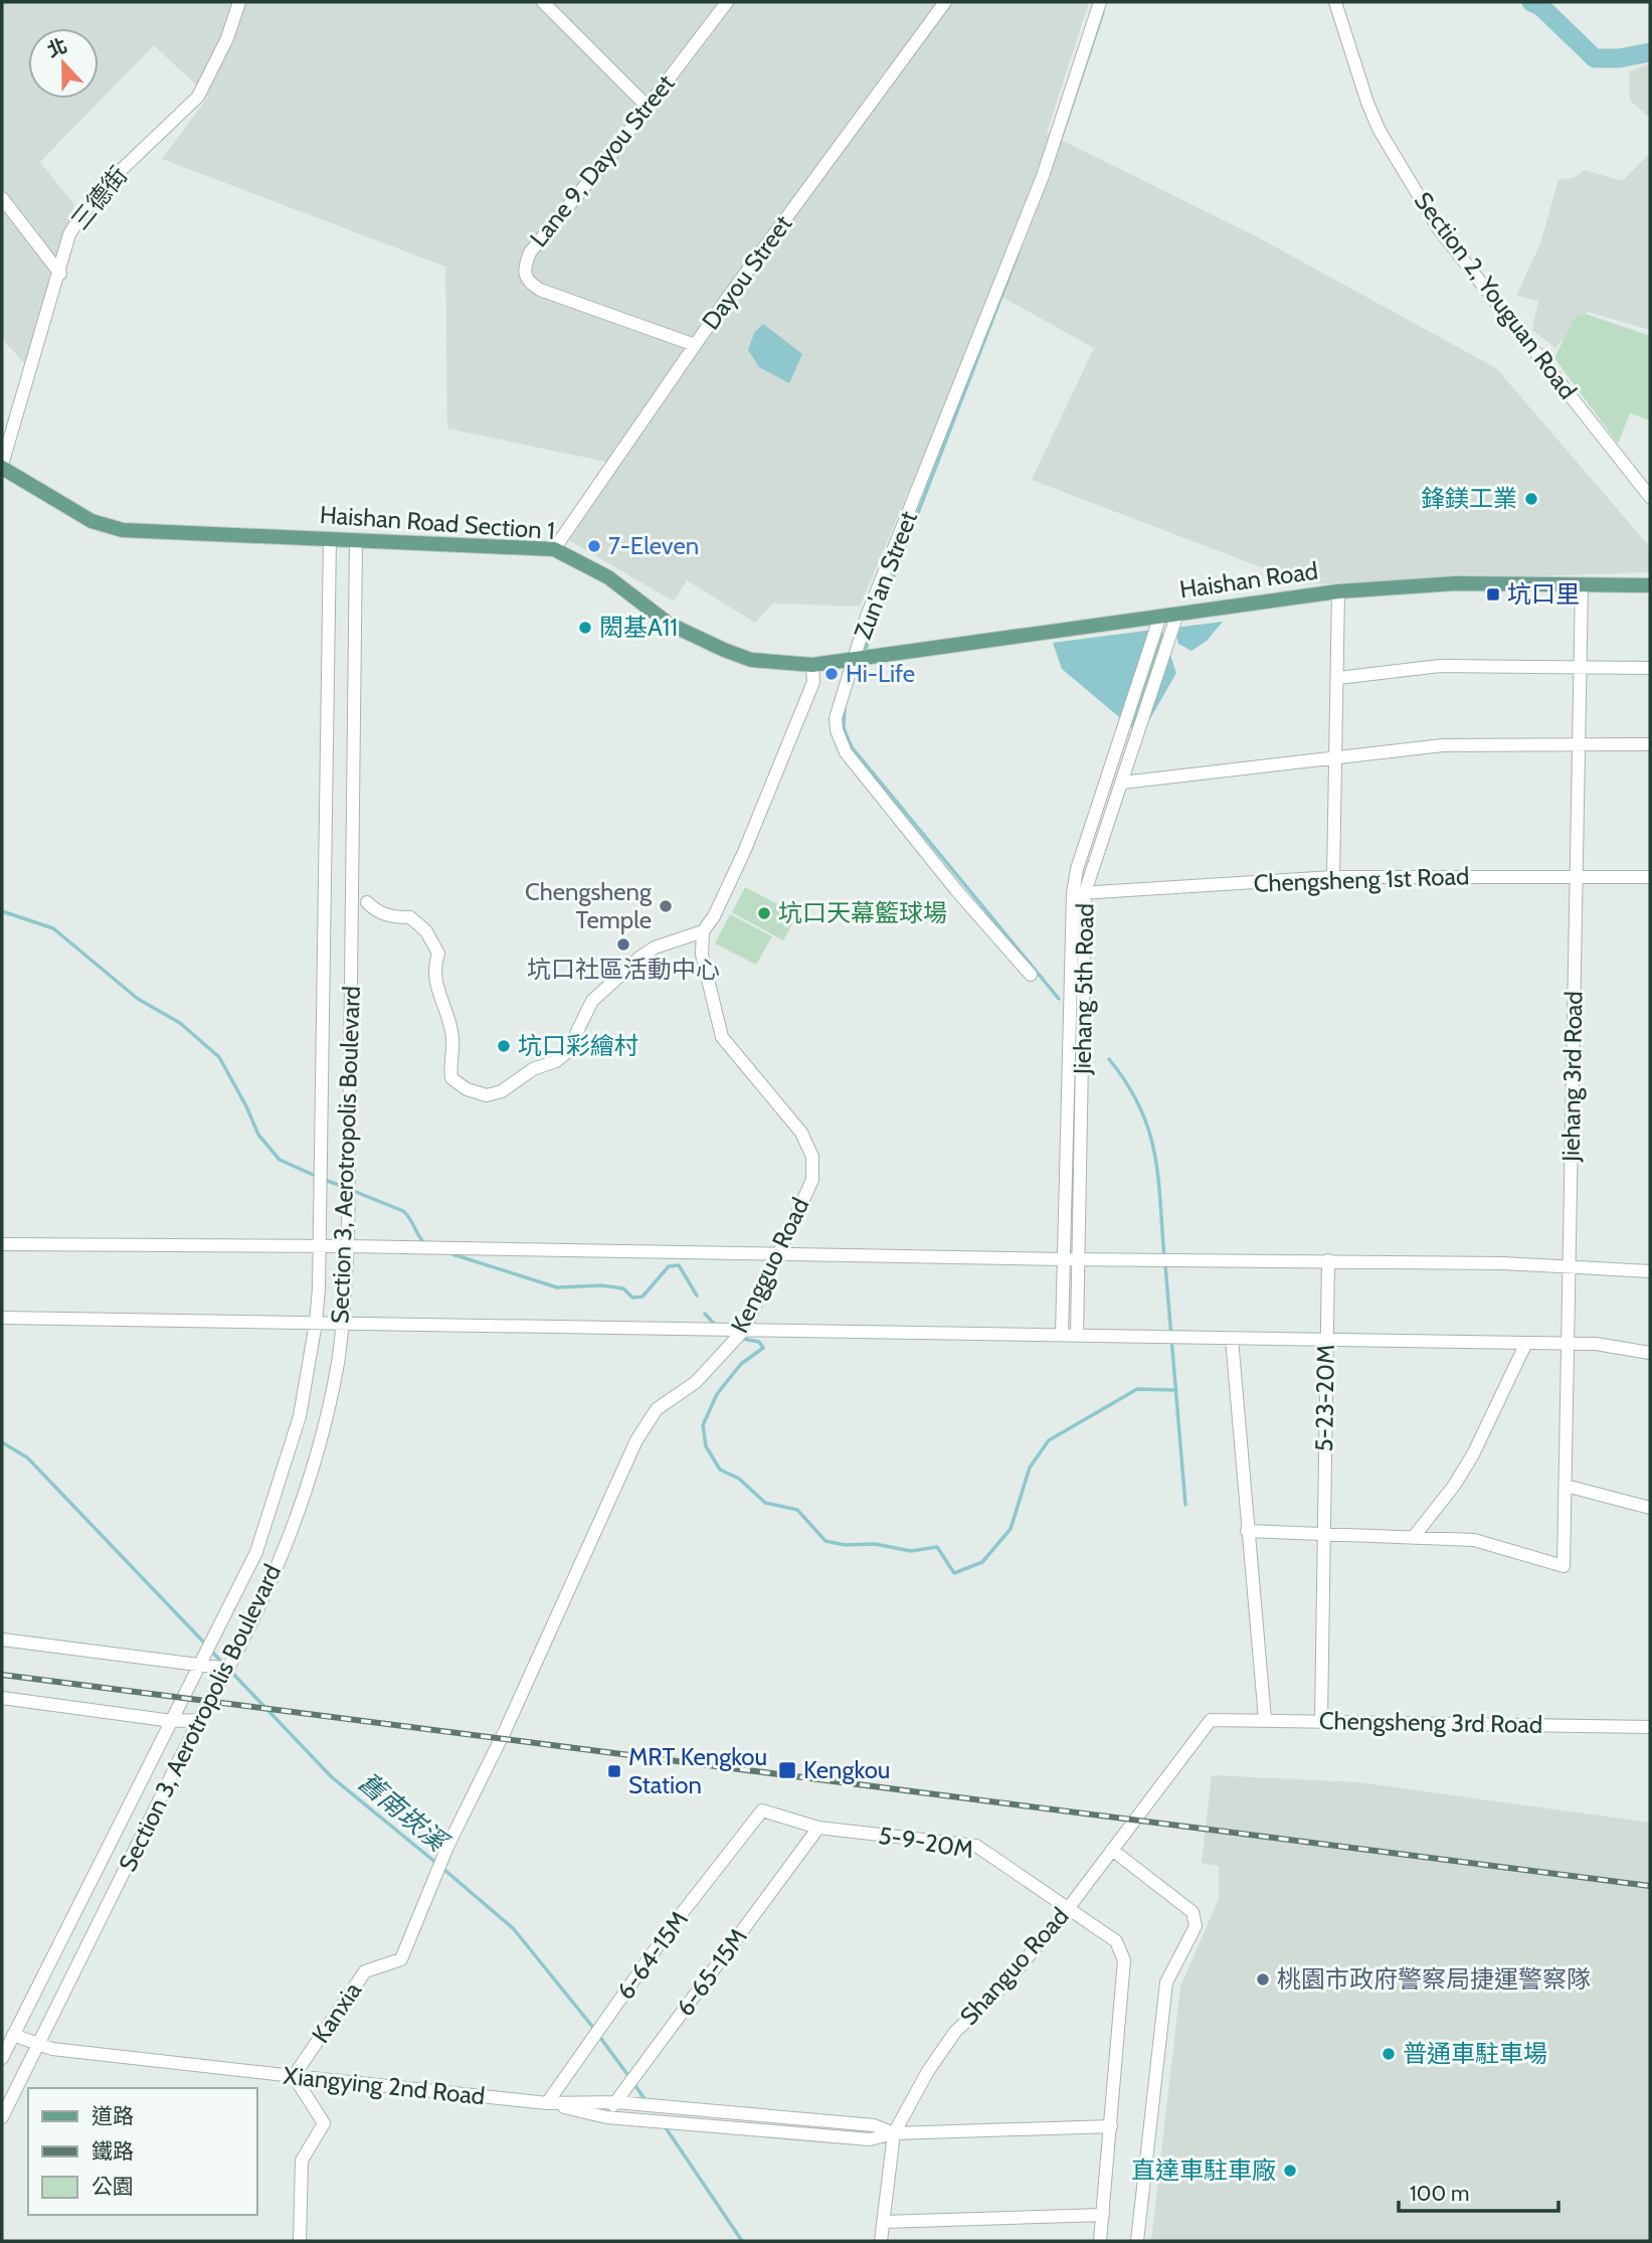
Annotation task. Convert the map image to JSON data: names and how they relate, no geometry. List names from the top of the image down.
{
  "streets": {
    "main road": ["Haishan Road Section 1", "Haishan Road"],
    "street": [
      "Lane 9, Dayou Street",
      "三德街",
      "Dayou Street",
      "Section 2, Youguan Road",
      "Zun'an Street",
      "Chengsheng 1st Road",
      "Jiehang 5th Road",
      "Jiehang 3rd Road",
      "Section 3, Aerotropolis Boulevard",
      "Kengguo Road",
      "5-23-20M",
      "Chengsheng 3rd Road",
      "5-9-20M",
      "6-64-15M",
      "Shanguo Road",
      "6-65-15M",
      "Kanxia",
      "Xiangying 2nd Road"
    ]
  },
  "crossings": [
    ["Lane 9, Dayou Street", "Dayou Street"],
    ["三德街", "Haishan Road Section 1"],
    ["Dayou Street", "Haishan Road Section 1"],
    ["Haishan Road Section 1", "Zun'an Street"],
    ["Haishan Road Section 1", "Haishan Road"],
    ["Haishan Road Section 1", "Section 3, Aerotropolis Boulevard"],
    ["Zun'an Street", "Haishan Road"],
    ["Haishan Road", "Jiehang 5th Road"],
    ["Haishan Road", "Jiehang 3rd Road"],
    ["Chengsheng 1st Road", "Jiehang 5th Road"],
    ["Chengsheng 1st Road", "Jiehang 3rd Road"],
    ["Section 3, Aerotropolis Boulevard", "Xiangying 2nd Road"],
    ["Kengguo Road", "Kanxia"],
    ["5-23-20M", "Chengsheng 3rd Road"],
    ["Chengsheng 3rd Road", "Shanguo Road"],
    ["5-9-20M", "6-64-15M"],
    ["5-9-20M", "Shanguo Road"],
    ["5-9-20M", "6-65-15M"],
    ["5-9-20M", "Xiangying 2nd Road"],
    ["6-64-15M", "Xiangying 2nd Road"],
    ["Shanguo Road", "Xiangying 2nd Road"],
    ["6-65-15M", "Xiangying 2nd Road"],
    ["Kanxia", "Xiangying 2nd Road"]
  ],
  "water": ["舊南崁溪"],
  "places": {
    "other": [
      "鋒鎂工業",
      "7-Eleven",
      "閎基A11",
      "Hi-Life",
      "Chengsheng Temple",
      "坑口天幕籃球場",
      "坑口社區活動中心",
      "坑口彩繪村",
      "桃園市政府警察局捷運警察隊",
      "普通車駐車場",
      "直達車駐車廠"
    ],
    "transit": ["坑口里", "Kengkou", "MRT Kengkou Station"]
  },
  "legend": ["道路", "鐵路", "公園"],
  "scale_bar": "100 m",
  "north": "top"
}
